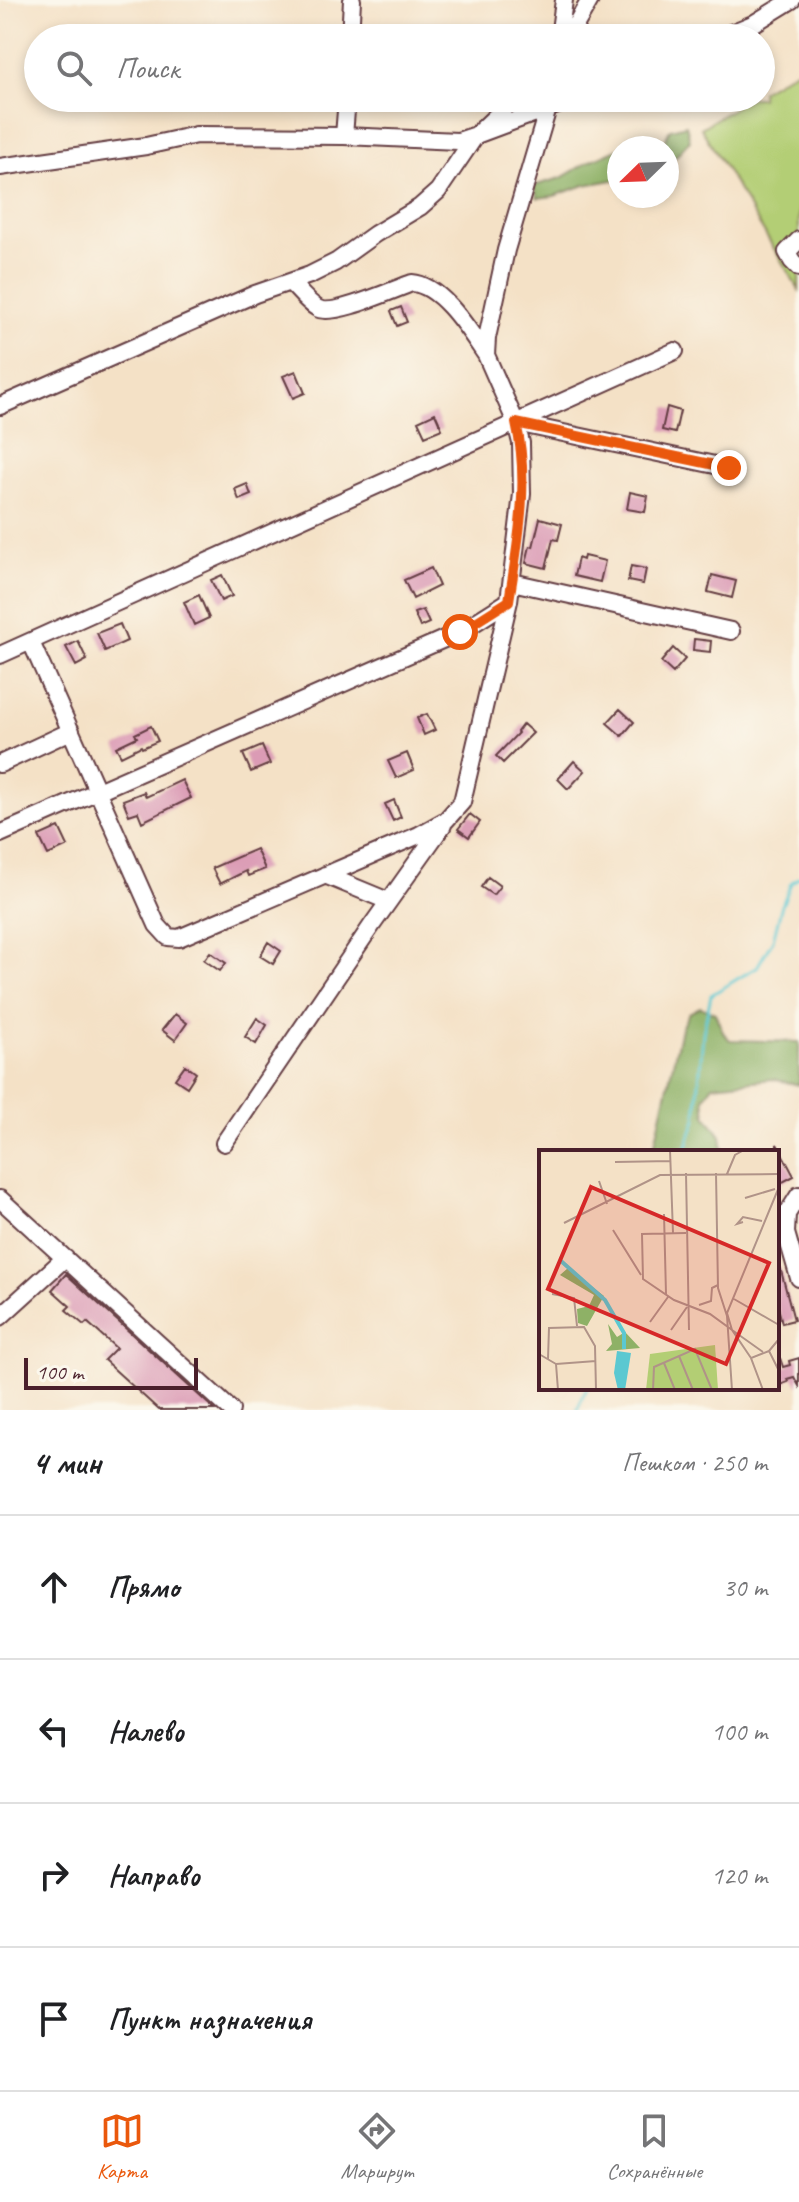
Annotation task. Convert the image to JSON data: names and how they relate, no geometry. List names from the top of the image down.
{
  "scale_bar": "100 m",
  "north": "bottom left",
  "page": {
    "search": "Поиск",
    "scale": "100 m",
    "heading": ["4 мин", "Пешком · 250 m"],
    "list": [
      ["Прямо", "30 m"],
      ["Налево", "100 m"],
      ["Направо", "120 m"],
      "Пункт назначения"
    ],
    "nav": ["Карта", "Маршрут", "Сохранённые"]
  }
}
